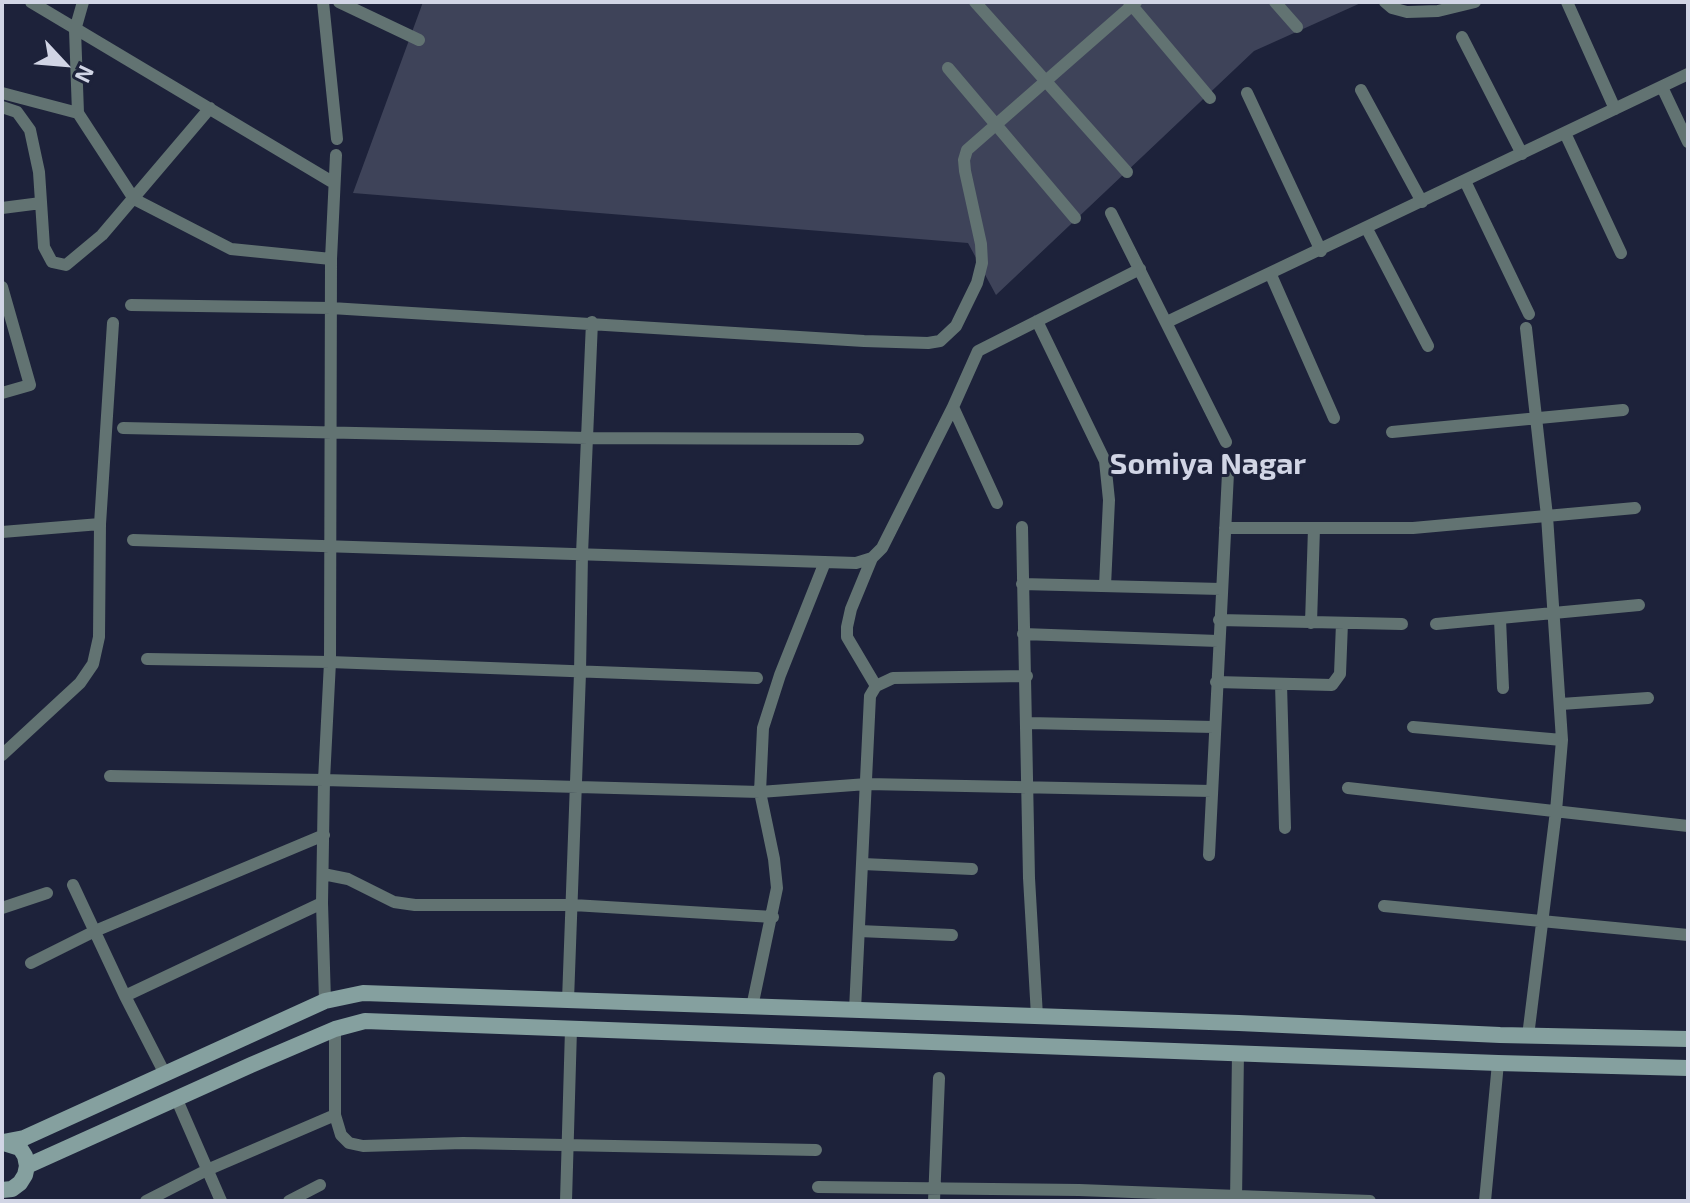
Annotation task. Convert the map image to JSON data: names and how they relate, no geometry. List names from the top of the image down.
{
  "districts": ["Somiya Nagar"],
  "north": "bottom right"
}
